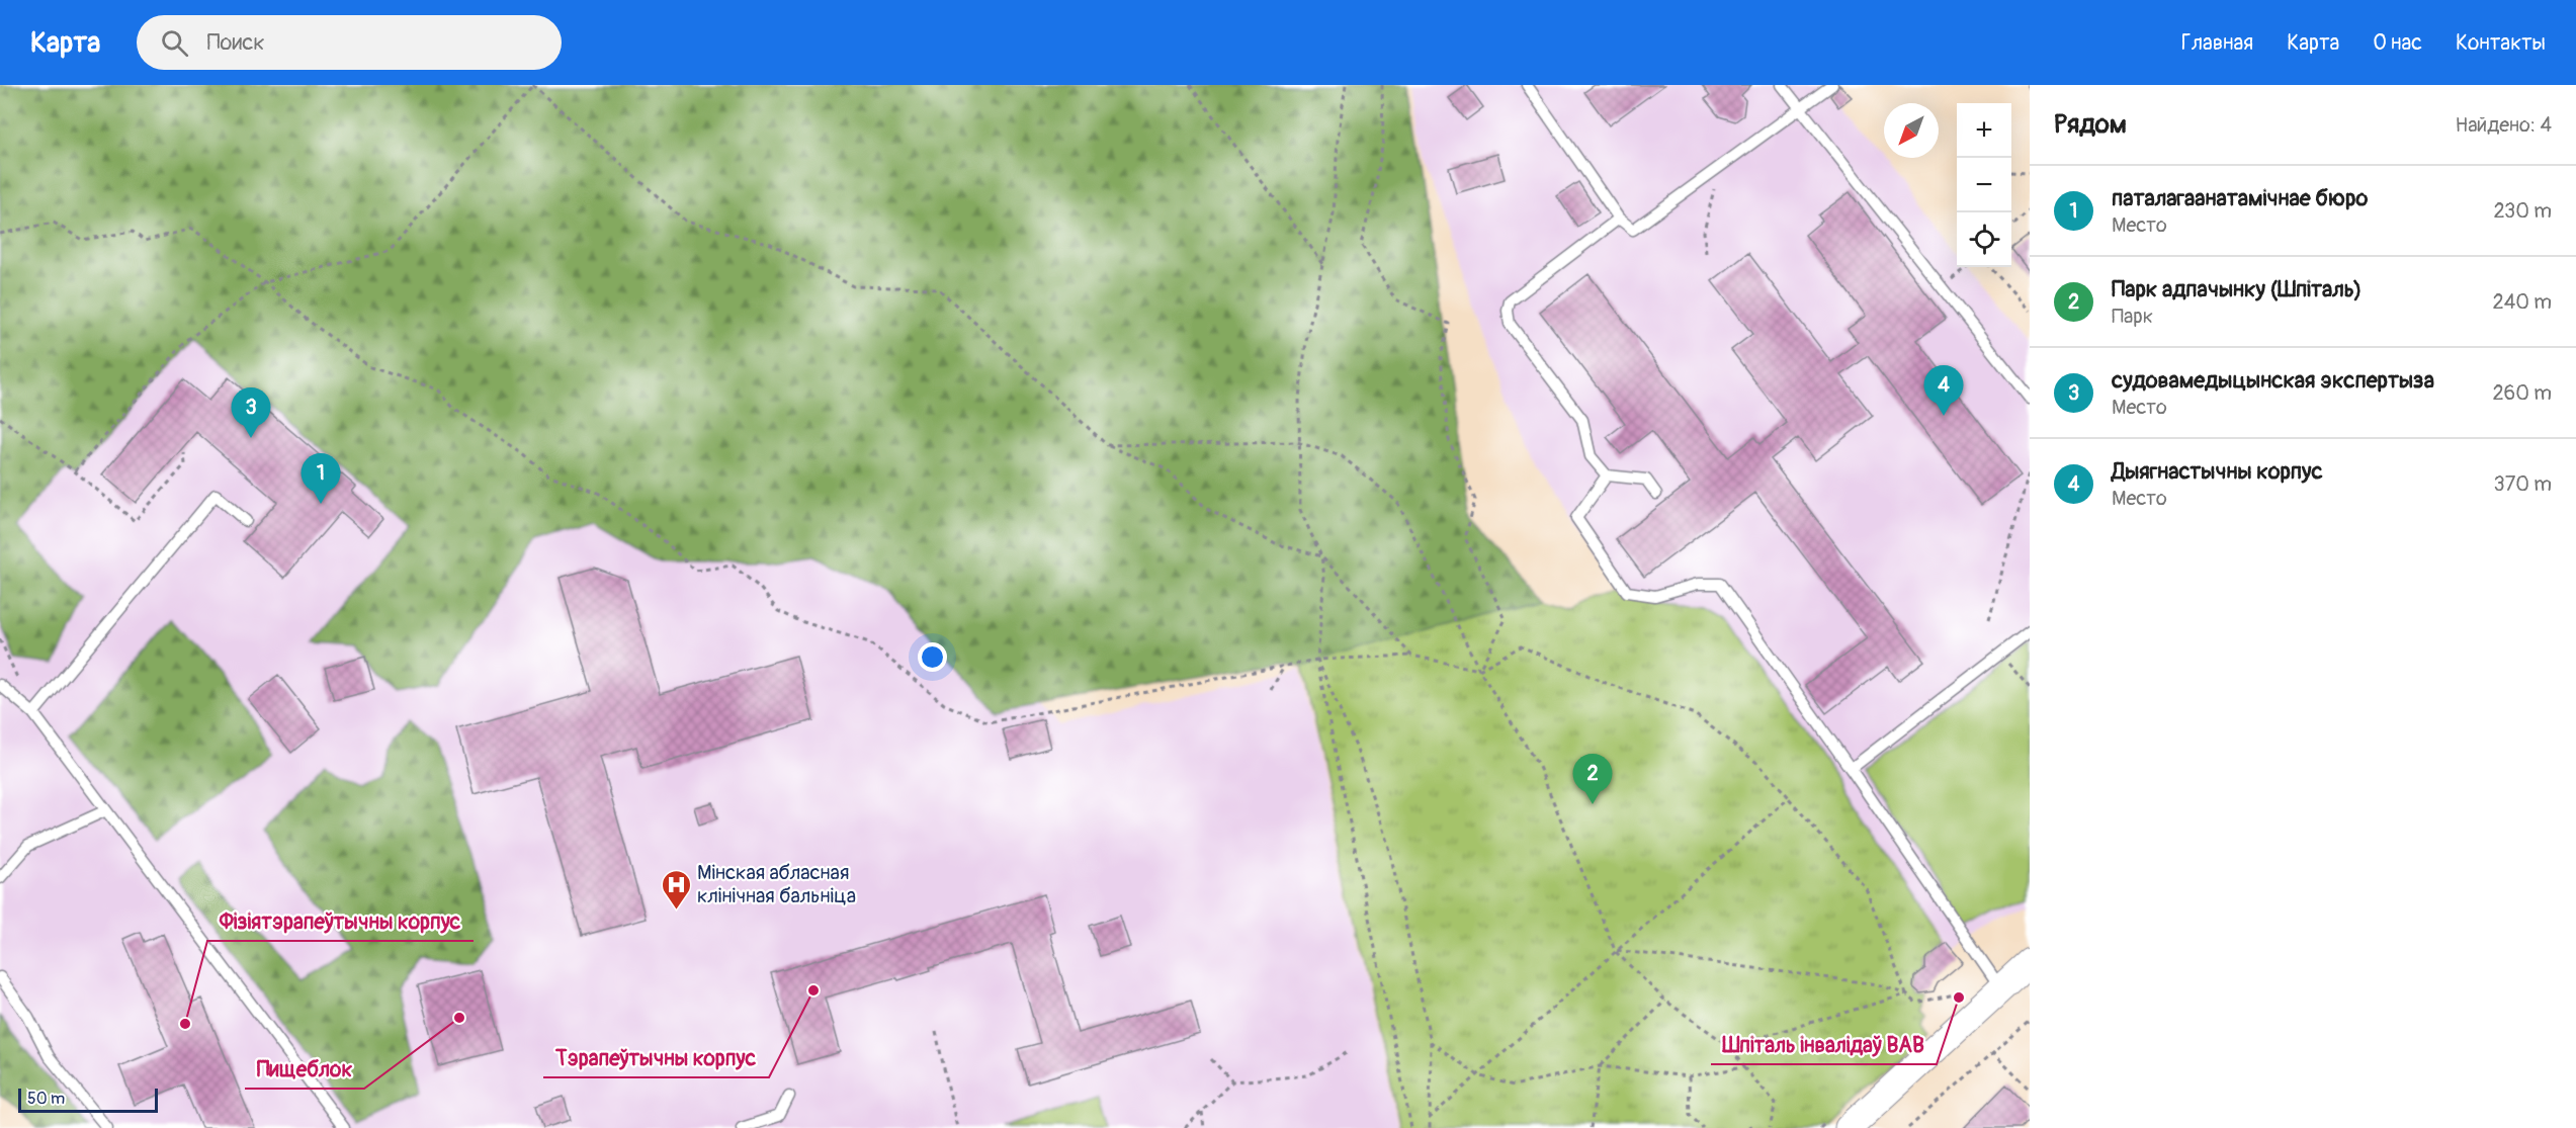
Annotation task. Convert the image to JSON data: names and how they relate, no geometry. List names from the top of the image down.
{
  "places": {
    "hospital": ["Мінская абласная клінічная бальніца"],
    "other": [
      "Тэрапеўтычны корпус",
      "Шпіталь інвалідаў ВАВ",
      "Пищеблок",
      "Фізіятэрапеўтычны корпус"
    ]
  },
  "scale_bar": "50 m",
  "north": "bottom left",
  "page": {
    "header": "Карта",
    "search": "Поиск",
    "nav": [
      "Главная",
      "Карта",
      "О нас",
      "Контакты"
    ],
    "heading": ["Рядом", "Найдено: 4"],
    "map_buttons": ["+", "−"],
    "list": [
      {
        "mark": "1",
        "name": "паталагаанатамічнае бюро",
        "note": "Место",
        "value": "230 m"
      },
      {
        "mark": "2",
        "name": "Парк адпачынку (Шпіталь)",
        "note": "Парк",
        "value": "240 m"
      },
      {
        "mark": "3",
        "name": "судовамедыцынская экспертыза",
        "note": "Место",
        "value": "260 m"
      },
      {
        "mark": "4",
        "name": "Дыягнастычны корпус",
        "note": "Место",
        "value": "370 m"
      }
    ],
    "pins": [
      "4",
      "3",
      "1",
      "2"
    ],
    "scale": "50 m"
  }
}
